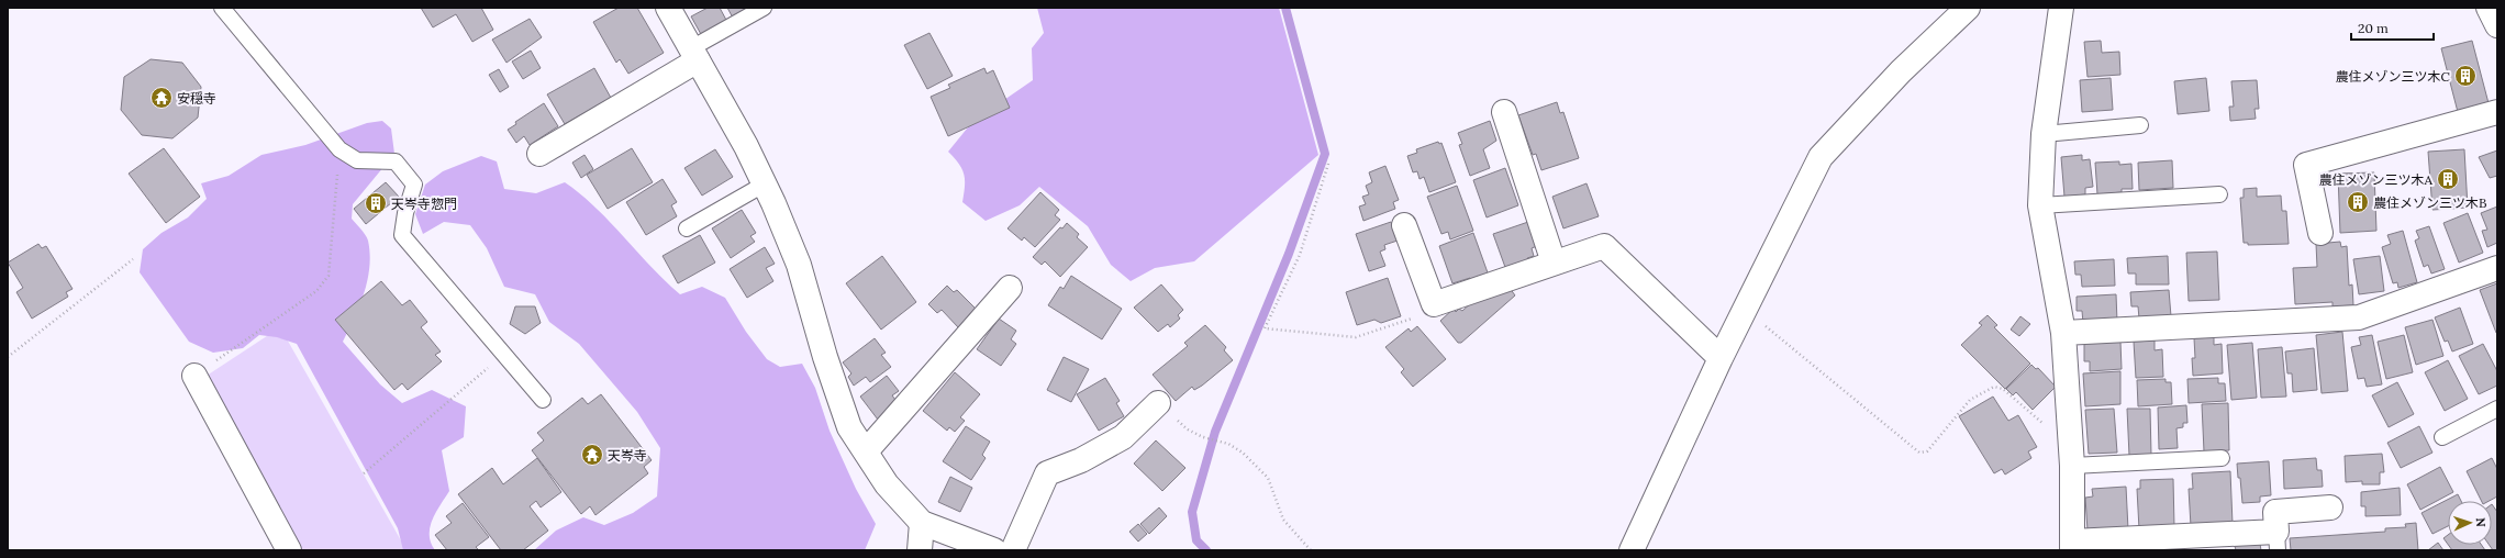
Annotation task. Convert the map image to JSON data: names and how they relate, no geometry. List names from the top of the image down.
{
  "places": {
    "building": [
      "農住メゾン三ツ木C",
      "農住メゾン三ツ木A",
      "農住メゾン三ツ木B",
      "天岑寺惣門"
    ],
    "temple": ["安穏寺", "天岑寺"]
  },
  "scale_bar": "20 m",
  "north": "right"
}
